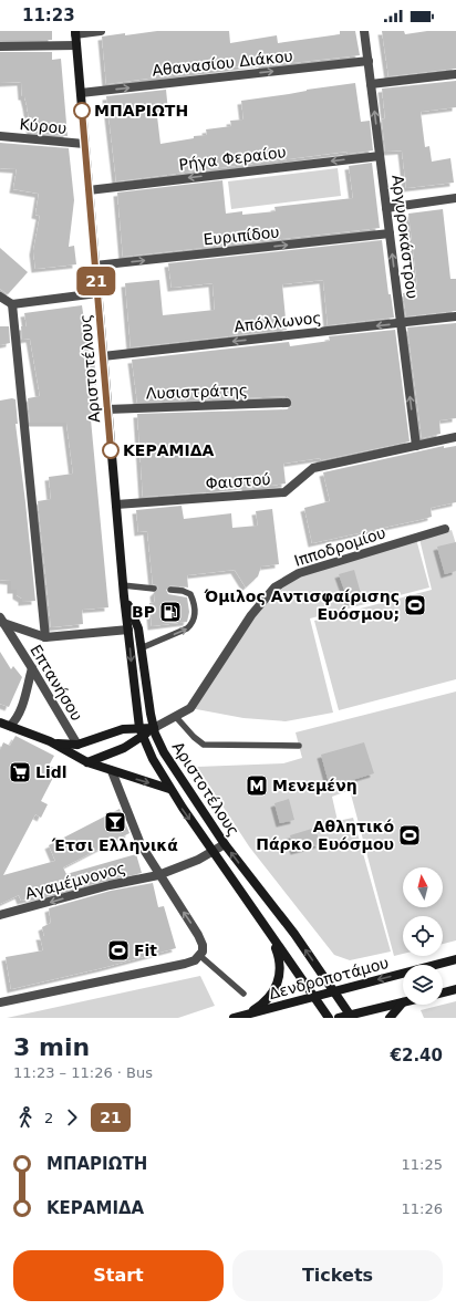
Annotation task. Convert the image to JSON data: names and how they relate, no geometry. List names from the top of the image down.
{
  "streets": {
    "main road": ["Αριστοτέλους", "Επτανήσου", "Δενδροποτάμου"],
    "street": [
      "Αθανασίου Διάκου",
      "Κύρου",
      "Ρήγα Φεραίου",
      "Ευριπίδου",
      "Αργυροκάστρου",
      "Απόλλωνος",
      "Λυσιστράτης",
      "Φαιστού",
      "Ιπποδρομίου",
      "Αγαμέμνονος"
    ]
  },
  "crossings": [
    ["Αθανασίου Διάκου", "Αργυροκάστρου"],
    ["Αθανασίου Διάκου", "Αριστοτέλους"],
    ["Κύρου", "Αριστοτέλους"],
    ["Ρήγα Φεραίου", "Αργυροκάστρου"],
    ["Ρήγα Φεραίου", "Αριστοτέλους"],
    ["Ευριπίδου", "Αργυροκάστρου"],
    ["Ευριπίδου", "Αριστοτέλους"],
    ["Αργυροκάστρου", "Απόλλωνος"],
    ["Αργυροκάστρου", "Φαιστού"],
    ["Απόλλωνος", "Αριστοτέλους"],
    ["Αριστοτέλους", "Λυσιστράτης"],
    ["Αριστοτέλους", "Φαιστού"],
    ["Αριστοτέλους", "Ιπποδρομίου"],
    ["Αριστοτέλους", "Αγαμέμνονος"],
    ["Αριστοτέλους", "Δενδροποτάμου"]
  ],
  "one_way": [
    "Αθανασίου Διάκου",
    "Ρήγα Φεραίου",
    "Ευριπίδου",
    "Αργυροκάστρου",
    "Απόλλωνος",
    "Αγαμέμνονος"
  ],
  "places": {
    "other": ["ΜΠΑΡΙΩΤΗ", "ΚΕΡΑΜΙΔΑ"],
    "sports": ["Όμιλος Αντισφαίρισης Ευόσμου;", "Αθλητικό Πάρκο Ευόσμου", "Fit"],
    "fuel station": ["BP"],
    "supermarket": ["Lidl"],
    "metro station": ["Μενεμένη"],
    "bar": ["Έτσι Ελληνικά"]
  },
  "lines": ["bus line 21"],
  "north": "top",
  "page": {
    "status": "11:23",
    "on_map": "21",
    "heading": ["3 min", "11:23 – 11:26 · Bus", "€2.40"],
    "legs": ["2", "21"],
    "list": [
      {
        "name": "ΜΠΑΡΙΩΤΗ",
        "value": "11:25"
      },
      {
        "name": "ΚΕΡΑΜΙΔΑ",
        "value": "11:26"
      }
    ],
    "buttons": ["Start", "Tickets"]
  }
}
